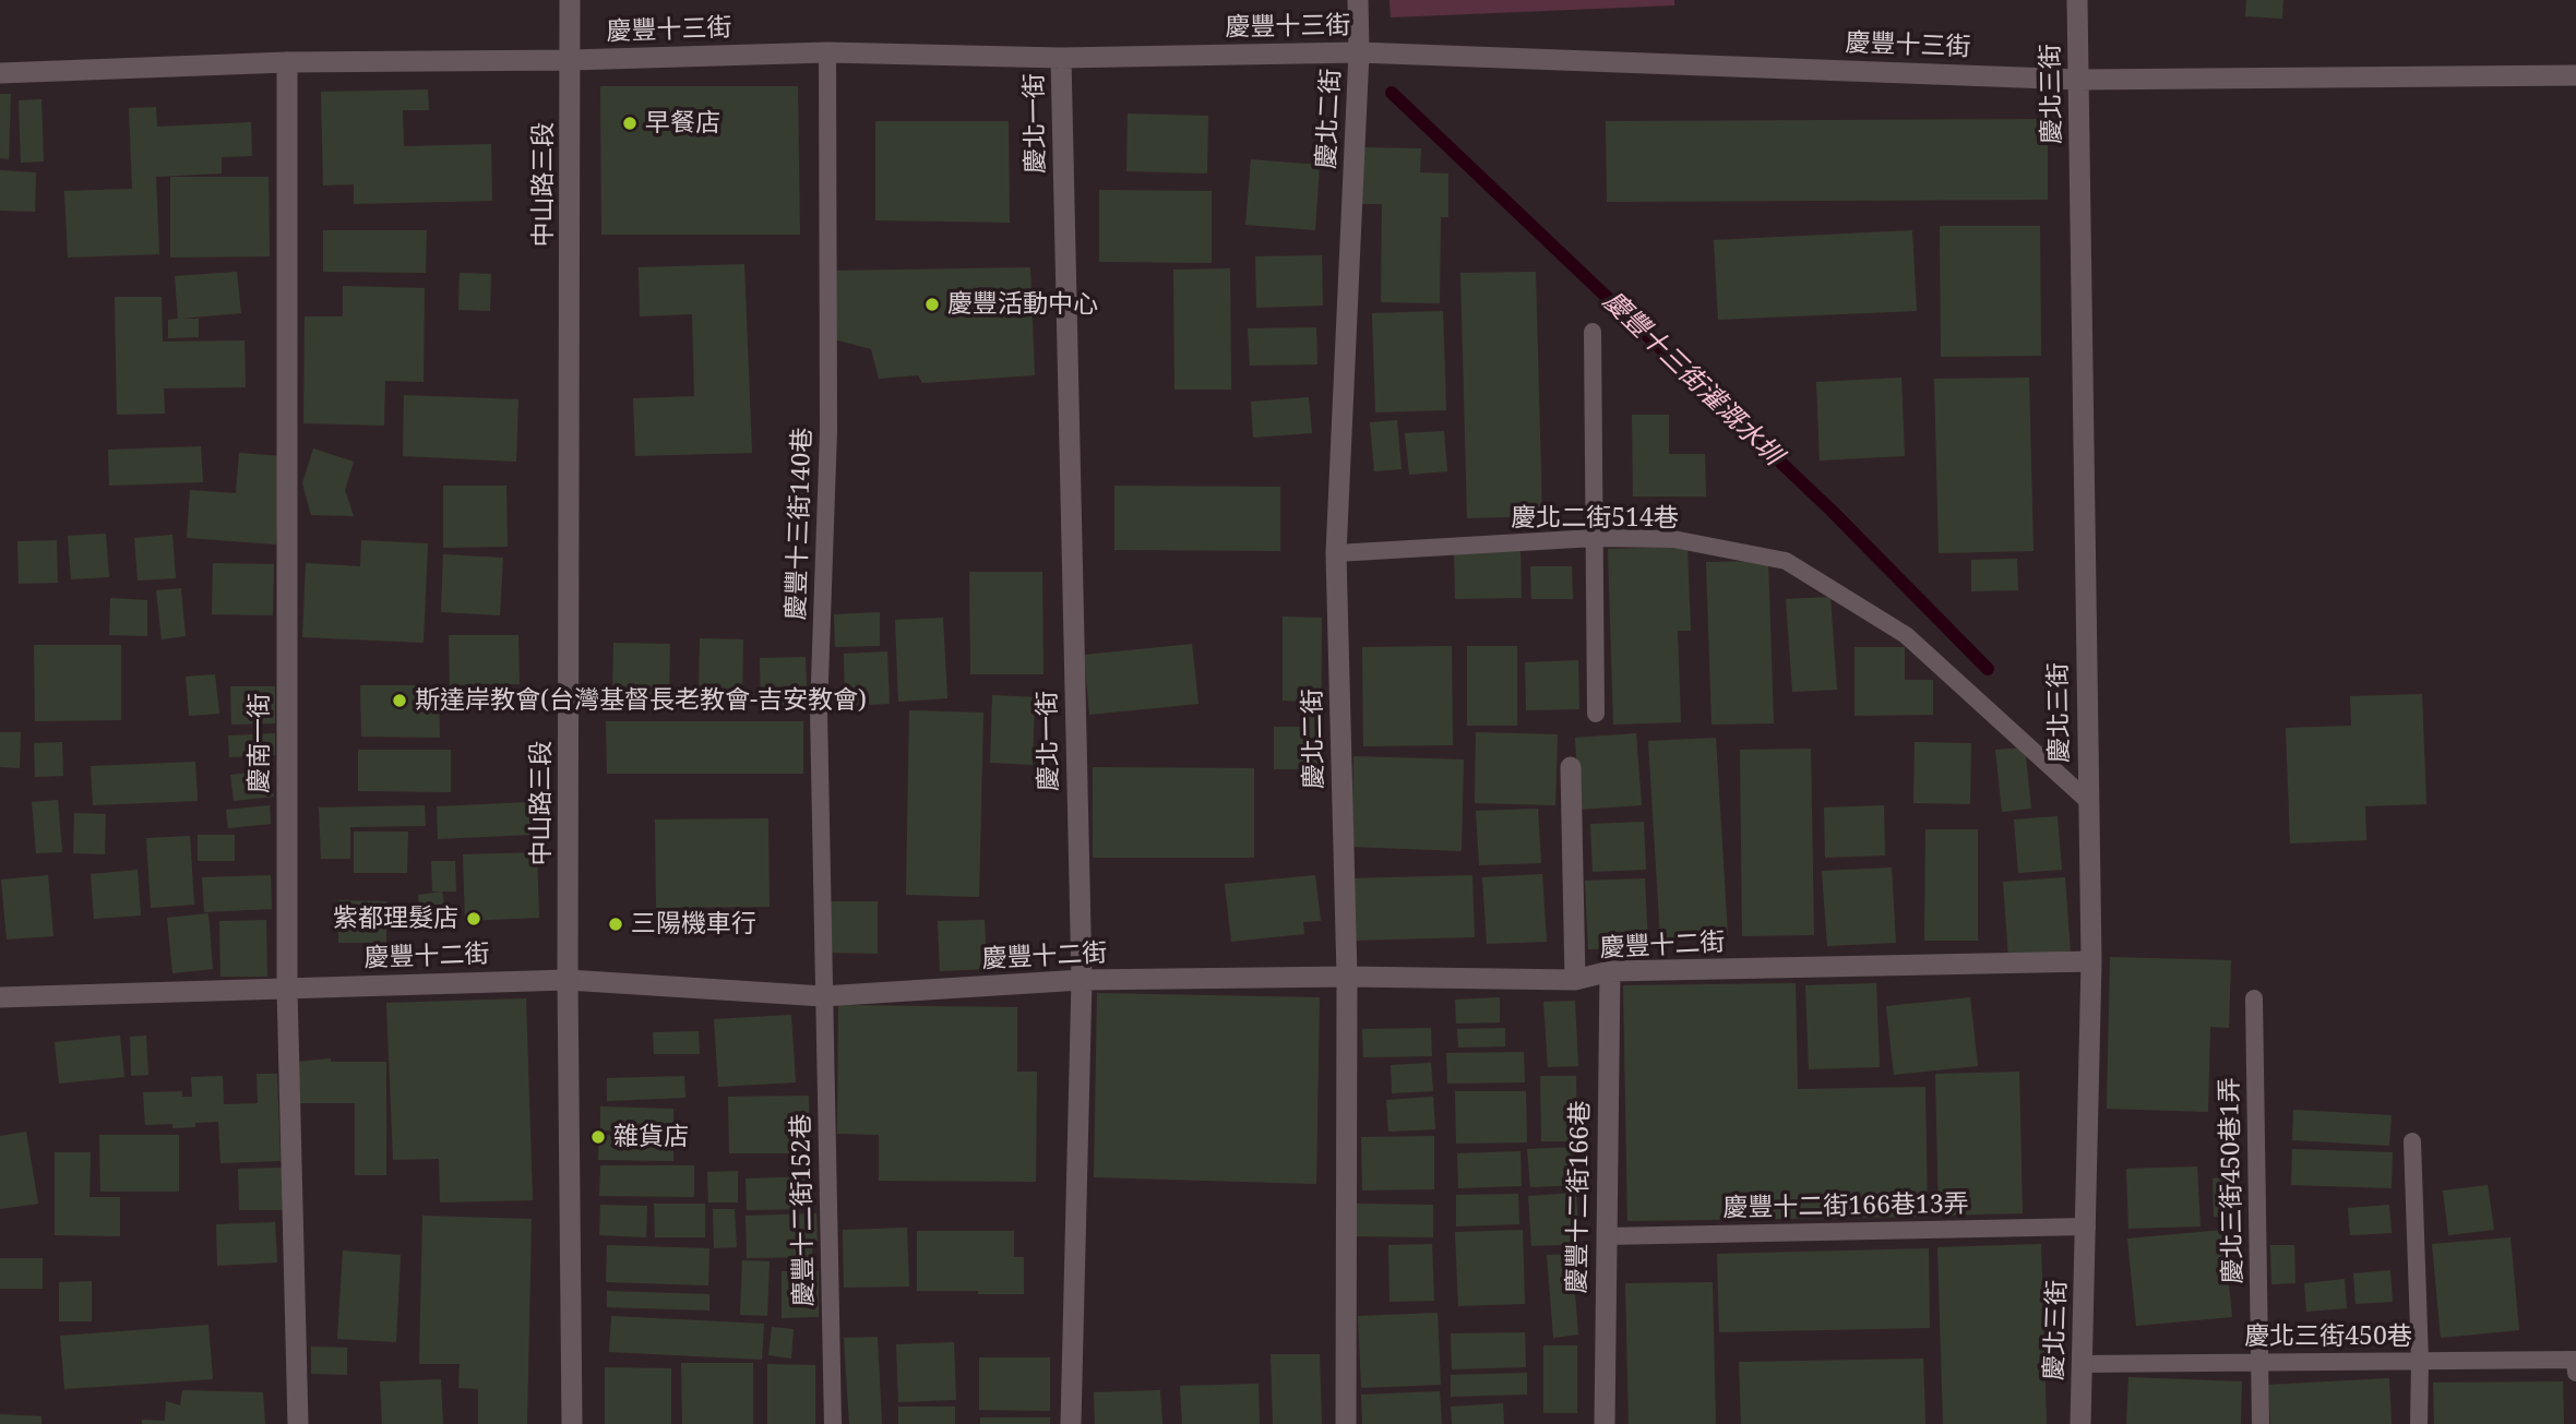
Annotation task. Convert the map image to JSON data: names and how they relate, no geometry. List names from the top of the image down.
{
  "streets": {
    "street": [
      "慶豐十三街",
      "慶北三街",
      "慶北二街",
      "慶北一街",
      "中山路三段",
      "慶南一街",
      "慶豐十二街",
      "慶豐十二街166巷"
    ],
    "lane": [
      "慶北二街514巷",
      "慶豐十三街140巷",
      "慶北三街450巷1弄",
      "慶豐十二街166巷13弄",
      "慶豐十二街152巷",
      "慶北三街450巷"
    ]
  },
  "crossings": [
    ["慶豐十三街", "慶北三街"],
    ["慶豐十三街", "慶北二街"],
    ["慶豐十三街", "慶北一街"],
    ["慶豐十三街", "中山路三段"],
    ["慶豐十三街", "慶豐十三街140巷"],
    ["慶豐十三街", "慶南一街"],
    ["慶北三街", "慶北二街514巷"],
    ["慶北三街", "慶豐十二街"],
    ["慶北三街", "慶豐十二街166巷13弄"],
    ["慶北三街", "慶北三街450巷"],
    ["慶北二街", "慶北二街514巷"],
    ["慶北二街", "慶豐十二街"],
    ["慶北一街", "慶豐十二街"],
    ["中山路三段", "慶豐十二街"],
    ["慶豐十三街140巷", "慶豐十二街"],
    ["慶豐十三街140巷", "慶豐十二街152巷"],
    ["慶南一街", "慶豐十二街"],
    ["慶豐十二街", "慶豐十二街166巷"],
    ["慶豐十二街", "慶豐十二街152巷"],
    ["慶北三街450巷1弄", "慶北三街450巷"],
    ["慶豐十二街166巷", "慶豐十二街166巷13弄"]
  ],
  "water": ["慶豐十三街灌溉水圳"],
  "places": [
    "早餐店",
    "慶豐活動中心",
    "斯達岸教會(台灣基督長老教會-吉安教會)",
    "紫都理髮店",
    "三陽機車行",
    "雜貨店"
  ]
}
